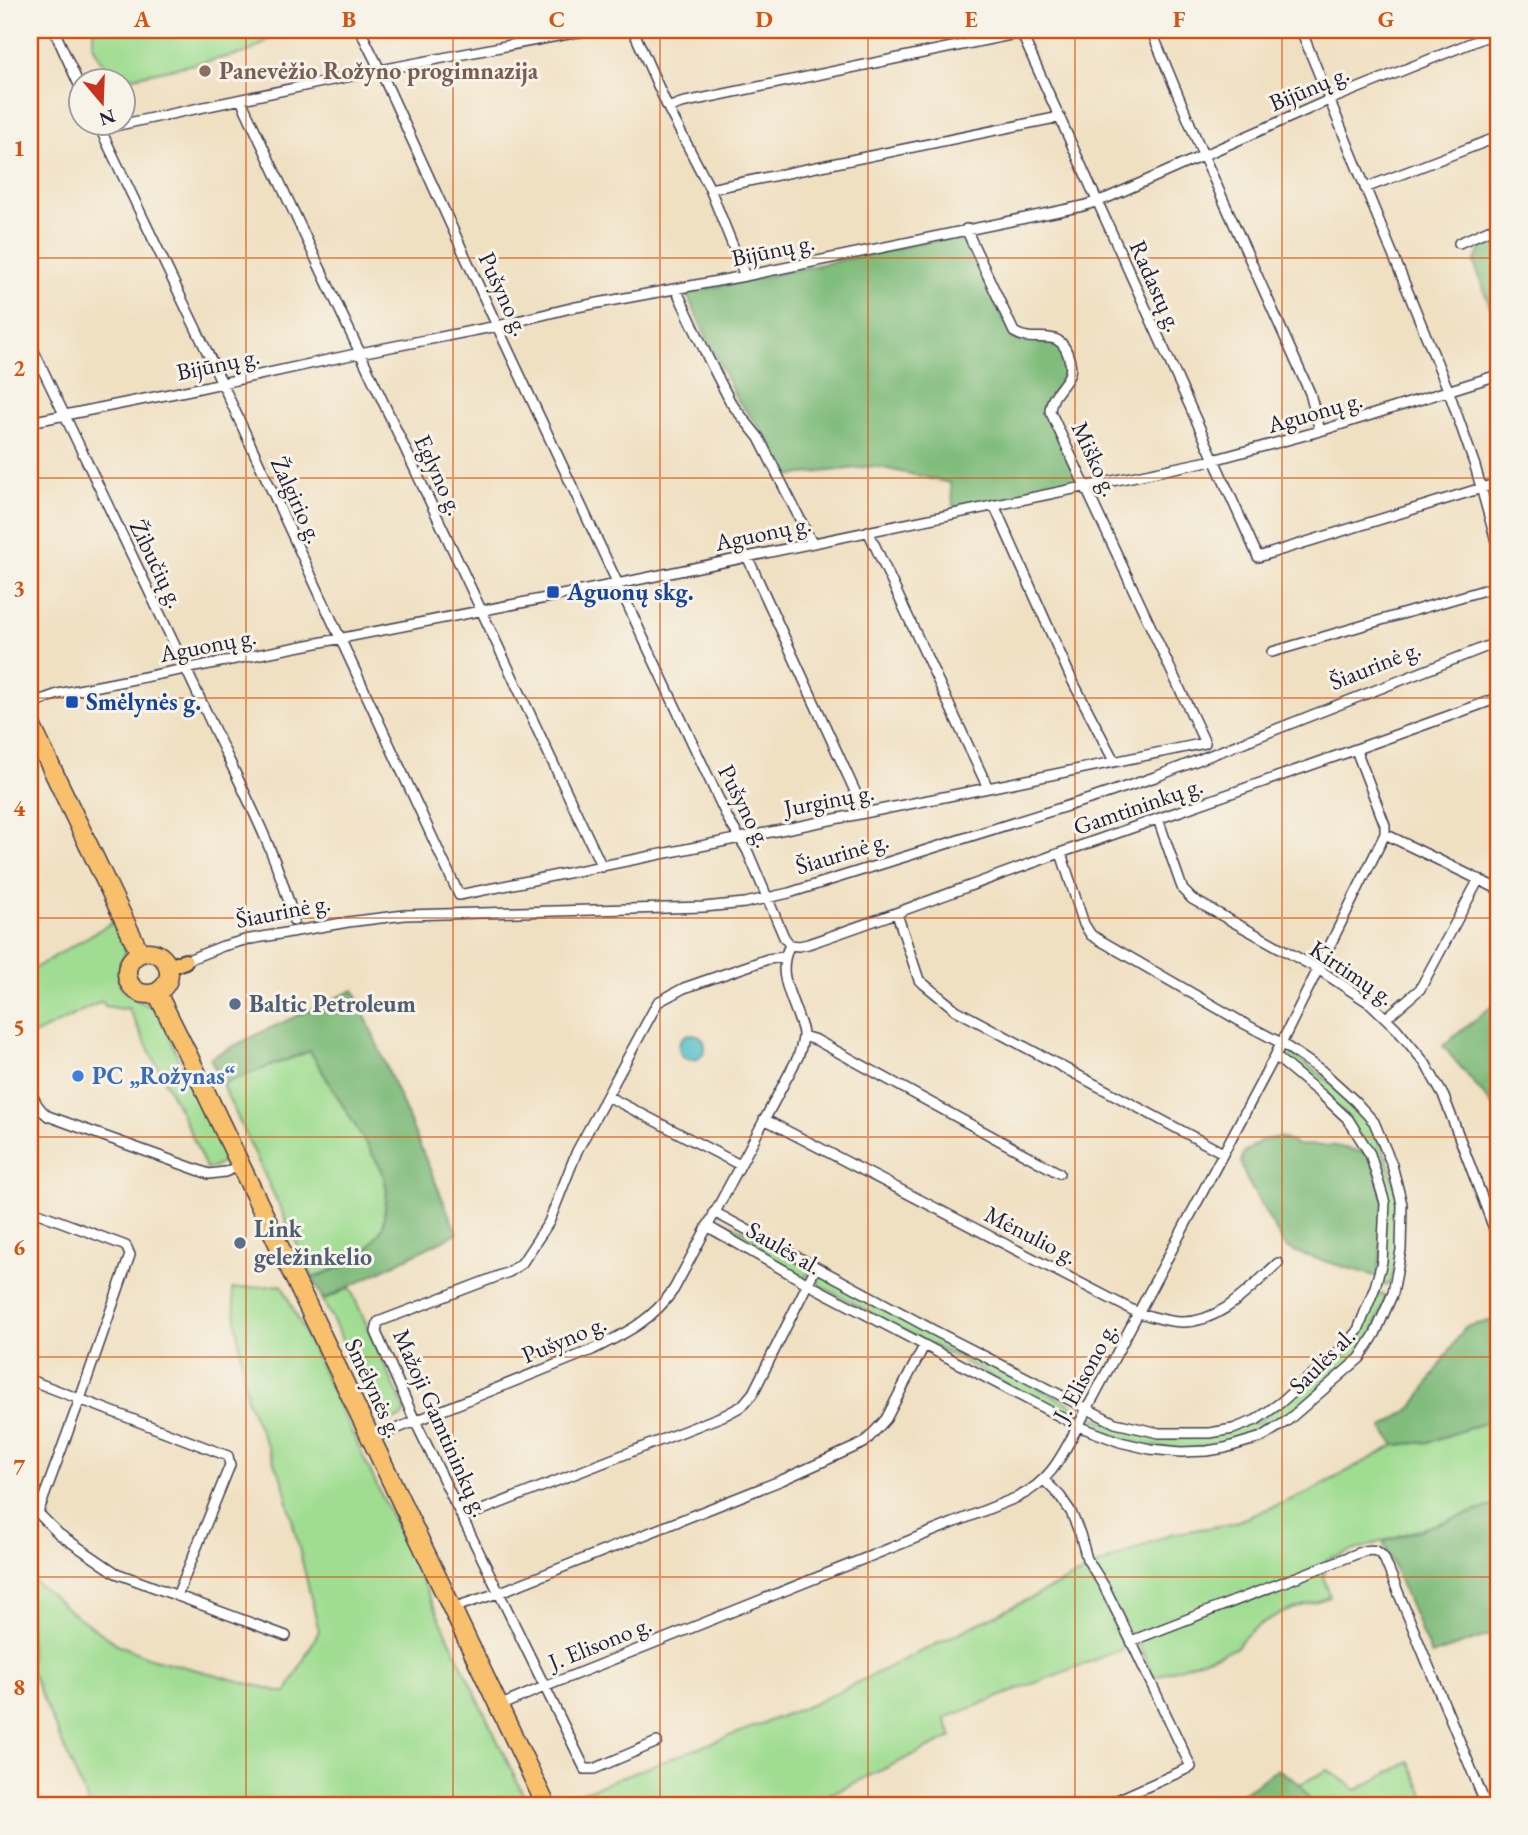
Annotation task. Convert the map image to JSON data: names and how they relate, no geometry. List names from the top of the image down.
{
  "streets": {
    "highway": ["Smėlynės g."],
    "street": [
      "Bijūnų g.",
      "Radastų g.",
      "Pušyno g.",
      "Aguonų g.",
      "Miško g.",
      "Eglyno g.",
      "Žalgirio g.",
      "Žibučių g.",
      "Šiaurinė g.",
      "Jurginų g.",
      "Gamtininkų g.",
      "Kirtimų g.",
      "Mėnulio g.",
      "Saulės al.",
      "J. Elisono g.",
      "Mažoji Gamtininkų g."
    ]
  },
  "crossings": [
    ["Bijūnų g.", "Radastų g."],
    ["Bijūnų g.", "Pušyno g."],
    ["Bijūnų g.", "Miško g."],
    ["Bijūnų g.", "Eglyno g."],
    ["Bijūnų g.", "Žalgirio g."],
    ["Bijūnų g.", "Žibučių g."],
    ["Radastų g.", "Aguonų g."],
    ["Pušyno g.", "Aguonų g."],
    ["Pušyno g.", "Šiaurinė g."],
    ["Pušyno g.", "Jurginų g."],
    ["Pušyno g.", "Gamtininkų g."],
    ["Pušyno g.", "Mėnulio g."],
    ["Pušyno g.", "Saulės al."],
    ["Pušyno g.", "Smėlynės g."],
    ["Pušyno g.", "Mažoji Gamtininkų g."],
    ["Aguonų g.", "Miško g."],
    ["Aguonų g.", "Eglyno g."],
    ["Aguonų g.", "Žalgirio g."],
    ["Aguonų g.", "Žibučių g."],
    ["Miško g.", "Jurginų g."],
    ["Eglyno g.", "Jurginų g."],
    ["Žalgirio g.", "Jurginų g."],
    ["Šiaurinė g.", "Smėlynės g."],
    ["Gamtininkų g.", "Kirtimų g."],
    ["Gamtininkų g.", "Saulės al."],
    ["Kirtimų g.", "J. Elisono g."],
    ["Mėnulio g.", "J. Elisono g."],
    ["Saulės al.", "J. Elisono g."],
    ["J. Elisono g.", "Smėlynės g."],
    ["J. Elisono g.", "Mažoji Gamtininkų g."]
  ],
  "places": {
    "other": [
      "Panevėžio Rožyno progimnazija",
      "Baltic Petroleum",
      "PC „Rožynas“",
      "Link geležinkelio"
    ],
    "transit": ["Aguonų skg.", "Smėlynės g."]
  },
  "north": "bottom",
  "grid": {
    "columns": [
      "A",
      "B",
      "C",
      "D",
      "E",
      "F",
      "G"
    ],
    "rows": [
      "1",
      "2",
      "3",
      "4",
      "5",
      "6",
      "7",
      "8"
    ]
  }
}
